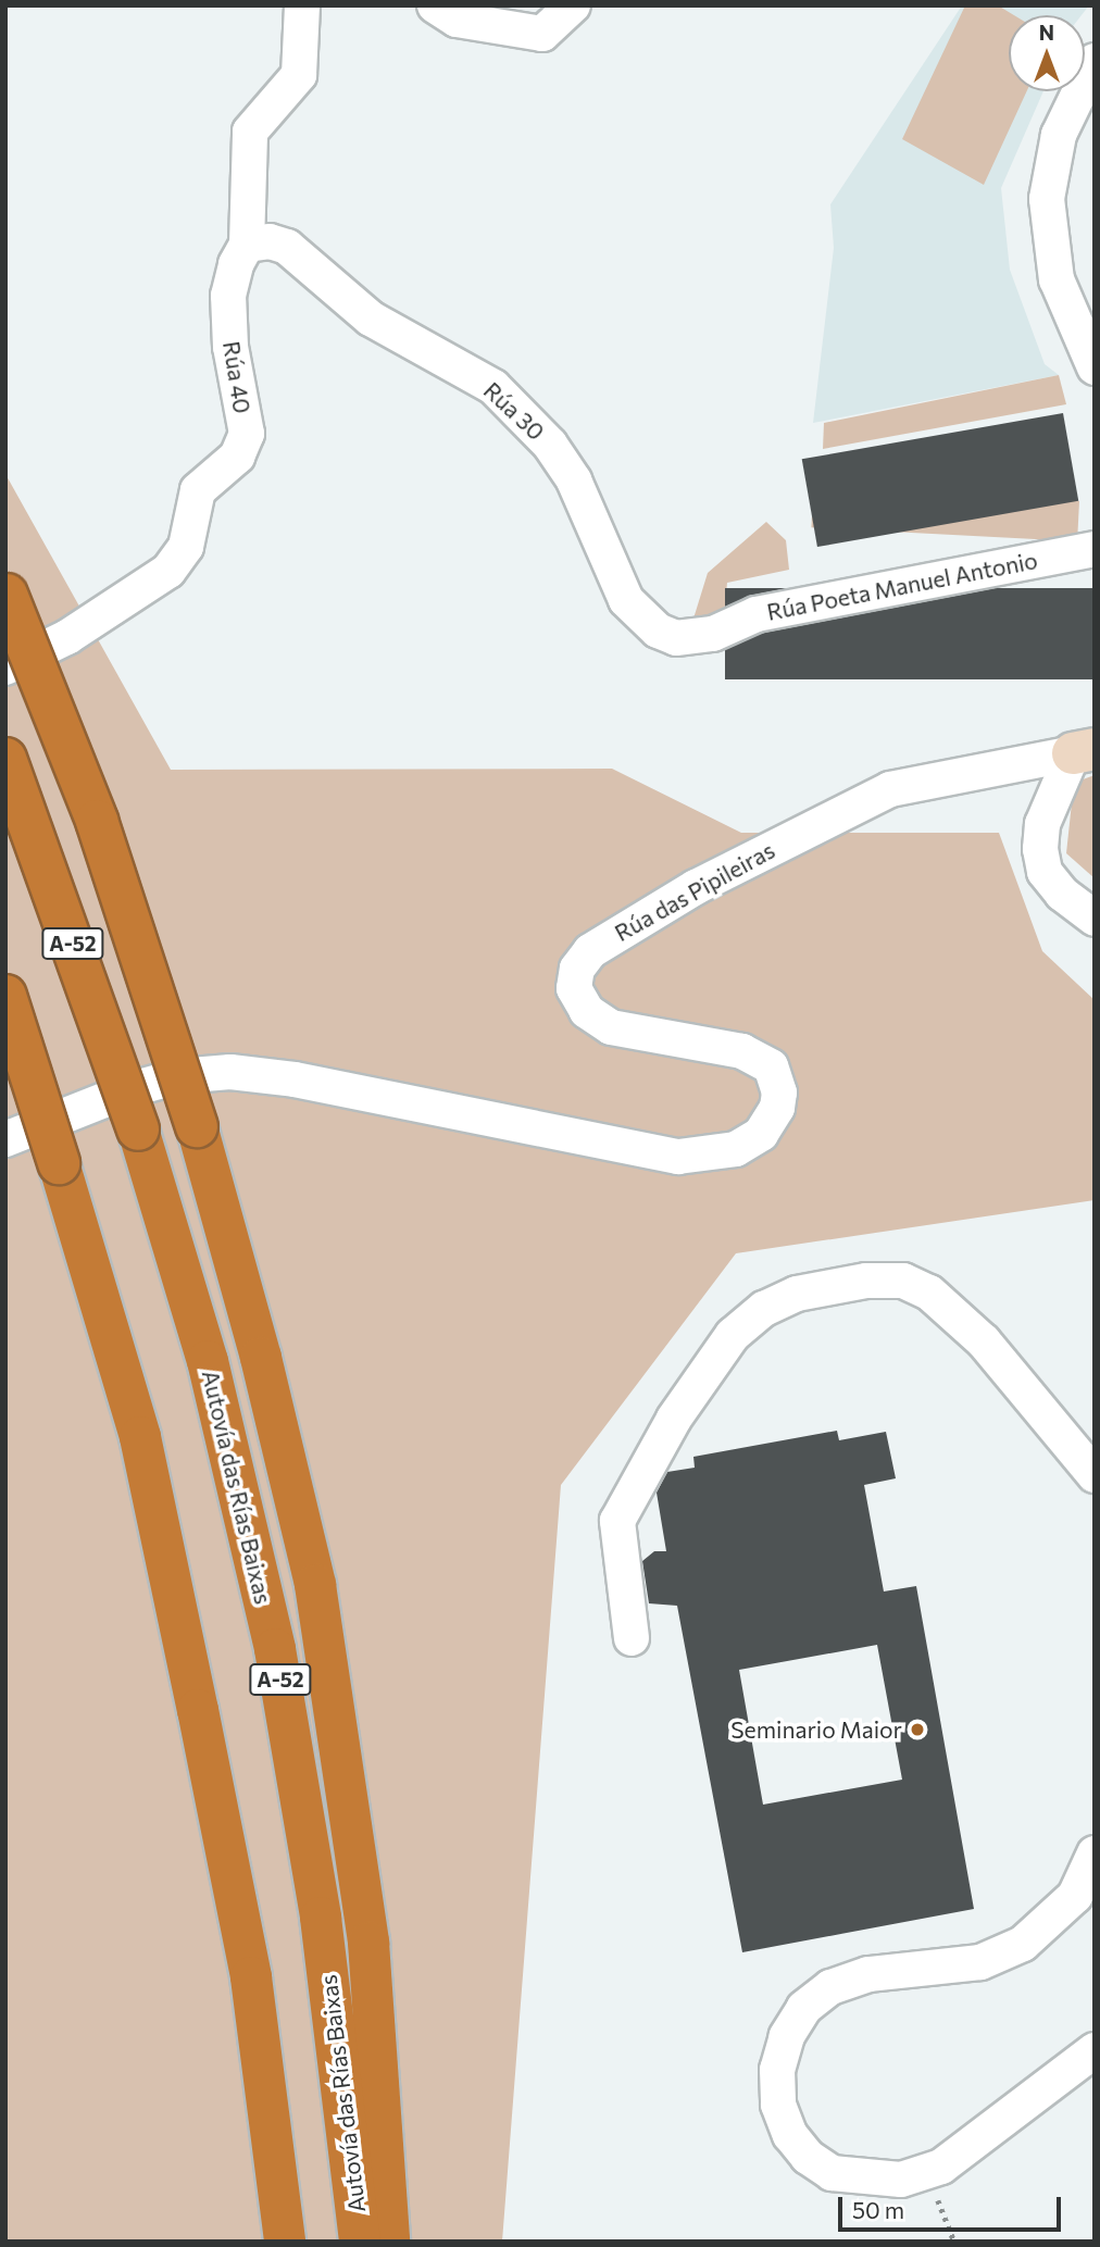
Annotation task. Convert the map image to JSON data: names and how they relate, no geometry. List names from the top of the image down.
{
  "streets": {
    "highway": ["A-52", "Autovía das Rías Baixas"],
    "street": [
      "Rúa 40",
      "Rúa 30",
      "Rúa Poeta Manuel Antonio",
      "Rúa das Pipileiras"
    ]
  },
  "crossings": [
    ["Rúa 40", "Rúa 30"],
    ["Rúa 30", "Rúa Poeta Manuel Antonio"]
  ],
  "places": ["Seminario Maior"],
  "scale_bar": "50 m",
  "north": "top"
}
